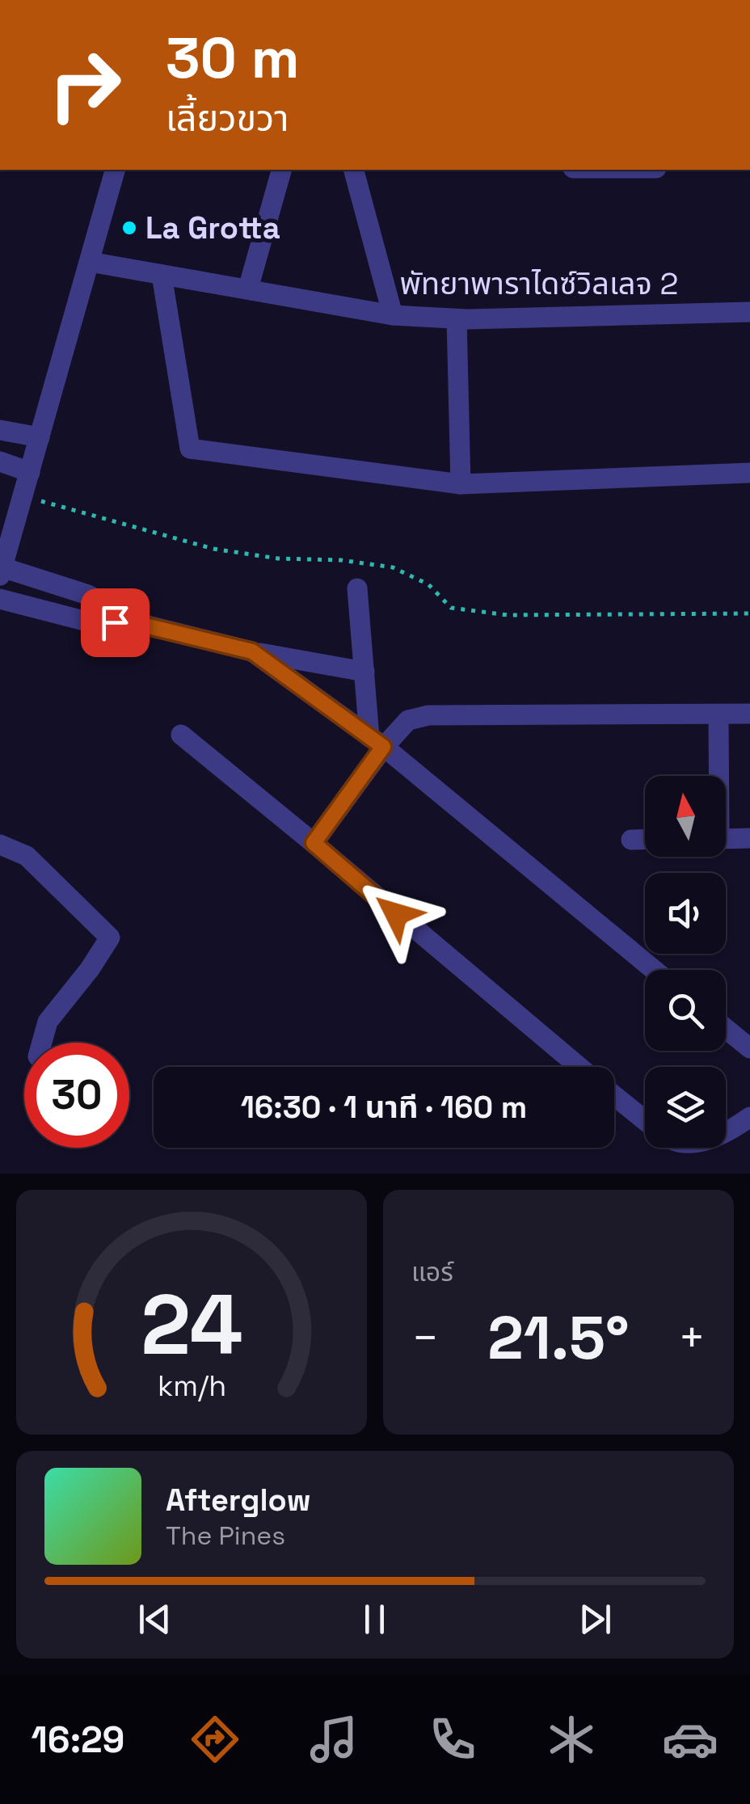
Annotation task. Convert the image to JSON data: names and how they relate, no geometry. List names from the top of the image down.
{
  "streets": {
    "street": ["พัทยาพาราไดซ์วิลเลจ 2"]
  },
  "places": ["La Grotta"],
  "north": "top",
  "page": {
    "turn": ["30 m", "เลี้ยวขวา"],
    "limit": "30",
    "trip": "16:30 · 1 นาที · 160 m",
    "tile": "แอร์",
    "heat": ["−", "21.5°", "+"],
    "song": ["Afterglow", "The Pines"],
    "tabs": "16:29",
    "gauge": ["24", "km/h"]
  }
}
